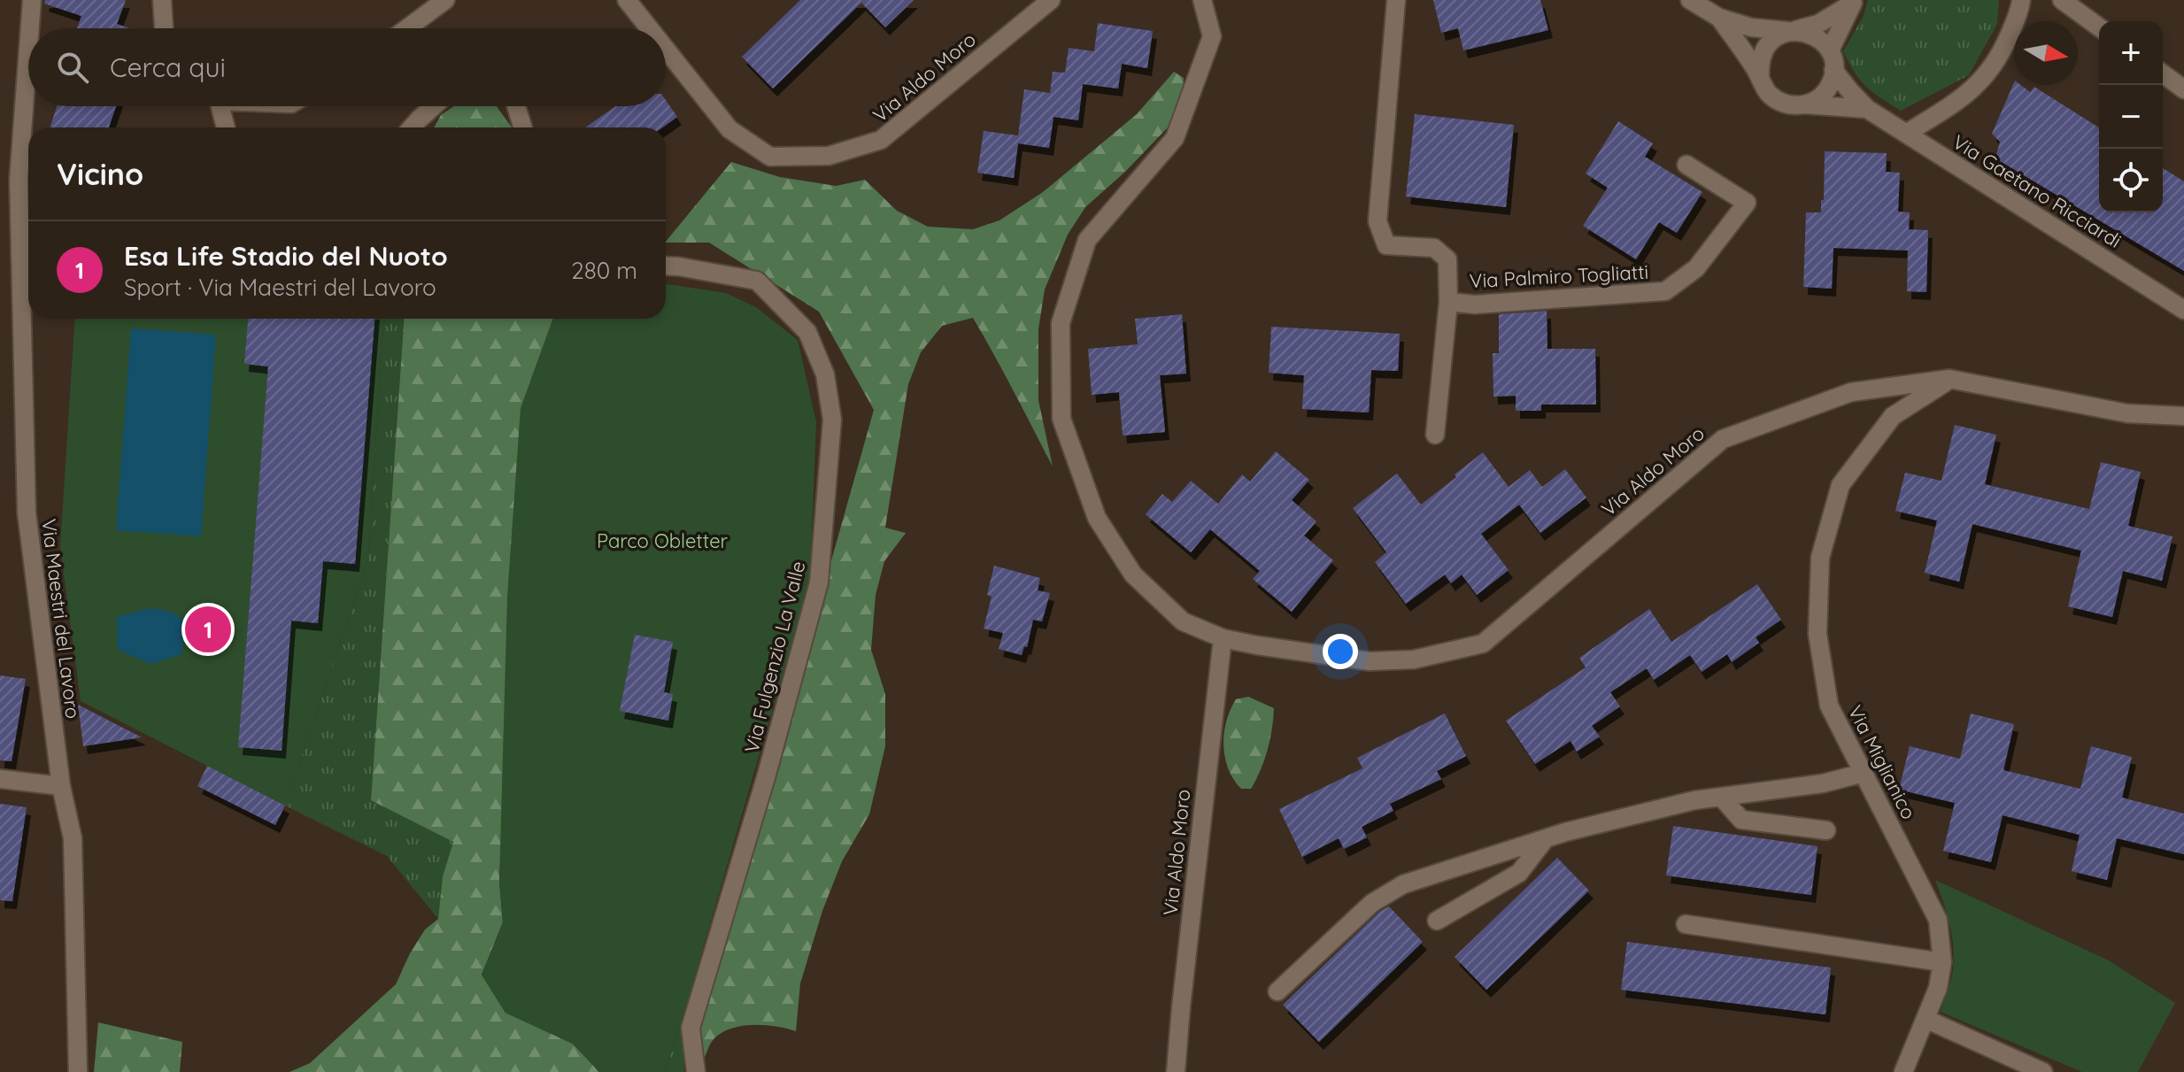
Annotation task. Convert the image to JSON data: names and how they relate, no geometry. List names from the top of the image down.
{
  "streets": {
    "street": [
      "Via Aldo Moro",
      "Via Gaetano Ricciardi",
      "Via Palmiro Togliatti",
      "Via Maestri del Lavoro",
      "Via Fulgenzio La Valle",
      "Via Miglianico"
    ]
  },
  "crossings": [
    ["Via Aldo Moro", "Via Miglianico"]
  ],
  "parks": ["Parco Obletter"],
  "north": "right",
  "page": {
    "map_buttons": ["+", "−"],
    "search": "Cerca qui",
    "heading": "Vicino",
    "list": [
      {
        "mark": "1",
        "name": "Esa Life Stadio del Nuoto",
        "note": "Sport · Via Maestri del Lavoro",
        "value": "280 m"
      }
    ],
    "pins": "1"
  }
}
